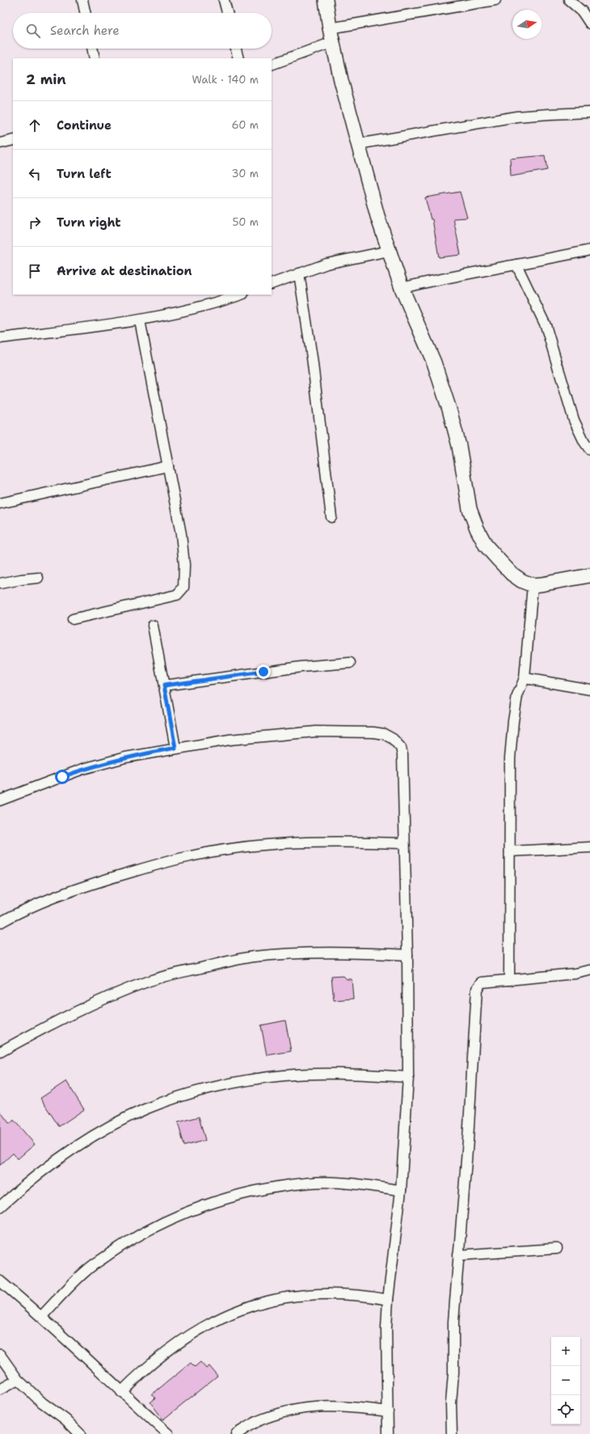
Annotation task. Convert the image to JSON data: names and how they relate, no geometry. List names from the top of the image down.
{
  "north": "right",
  "page": {
    "search": "Search here",
    "heading": ["2 min", "Walk · 140 m"],
    "list": [
      ["Continue", "60 m"],
      ["Turn left", "30 m"],
      ["Turn right", "50 m"],
      "Arrive at destination"
    ],
    "map_buttons": ["+", "−"]
  }
}
